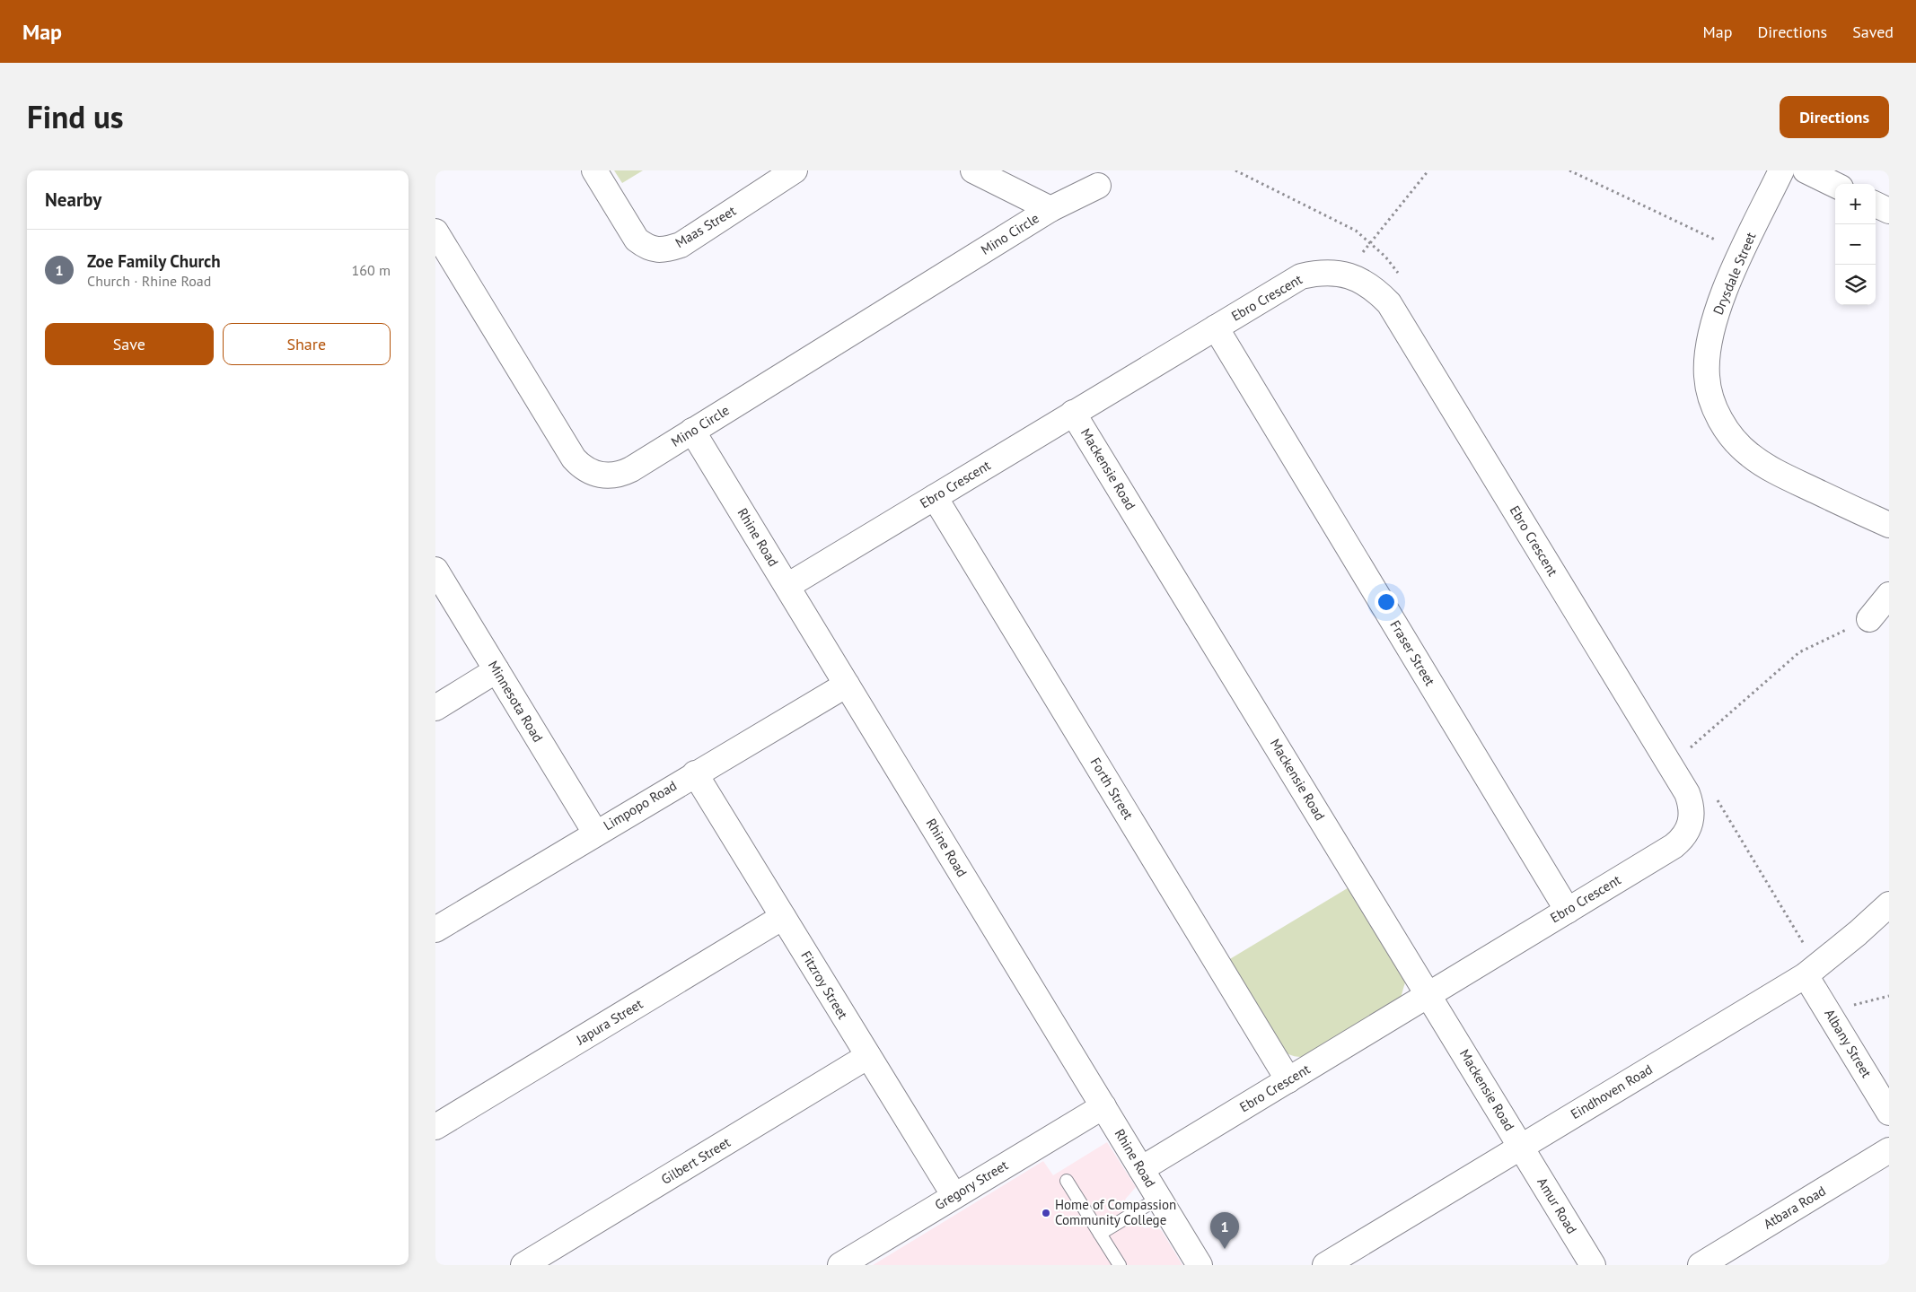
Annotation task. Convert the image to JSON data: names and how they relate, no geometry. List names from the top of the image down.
{
  "streets": {
    "street": [
      "Maas Street",
      "Mino Circle",
      "Drysdale Street",
      "Ebro Crescent",
      "Mackensie Road",
      "Rhine Road",
      "Fraser Street",
      "Minnesota Road",
      "Forth Street",
      "Limpopo Road",
      "Fitzroy Street",
      "Japura Street",
      "Albany Street",
      "Eindhoven Road",
      "Gilbert Street",
      "Gregory Street",
      "Amur Road",
      "Atbara Road"
    ]
  },
  "crossings": [
    ["Mino Circle", "Rhine Road"],
    ["Ebro Crescent", "Mackensie Road"],
    ["Ebro Crescent", "Rhine Road"],
    ["Ebro Crescent", "Fraser Street"],
    ["Ebro Crescent", "Forth Street"],
    ["Mackensie Road", "Eindhoven Road"],
    ["Mackensie Road", "Amur Road"],
    ["Rhine Road", "Limpopo Road"],
    ["Rhine Road", "Gregory Street"],
    ["Minnesota Road", "Limpopo Road"],
    ["Limpopo Road", "Fitzroy Street"],
    ["Fitzroy Street", "Japura Street"],
    ["Fitzroy Street", "Gilbert Street"],
    ["Fitzroy Street", "Gregory Street"],
    ["Albany Street", "Eindhoven Road"],
    ["Eindhoven Road", "Amur Road"]
  ],
  "places": ["Home of Compassion Community College"],
  "page": {
    "header": "Map",
    "nav": ["Map", "Directions", "Saved"],
    "title": "Find us",
    "buttons": [
      "Directions",
      ["Save", "Share"]
    ],
    "heading": "Nearby",
    "map_buttons": ["+", "−"],
    "list": [
      {
        "mark": "1",
        "name": "Zoe Family Church",
        "note": "Church · Rhine Road",
        "value": "160 m"
      }
    ],
    "pins": "1"
  }
}
